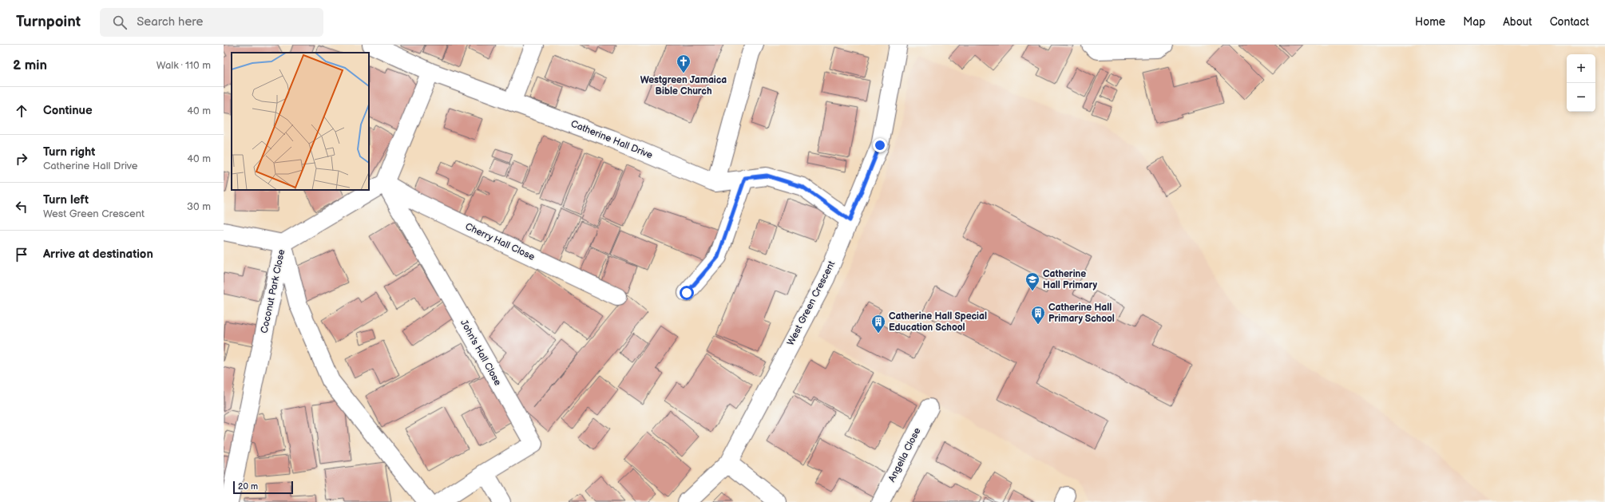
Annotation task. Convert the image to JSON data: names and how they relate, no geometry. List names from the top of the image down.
{
  "streets": {
    "street": [
      "Catherine Hall Drive",
      "Cherry Hall Close",
      "Coconut Park Close",
      "West Green Crescent",
      "John's Hall Close",
      "Angella Close"
    ]
  },
  "crossings": [
    ["Cherry Hall Close", "John's Hall Close"]
  ],
  "places": {
    "church": ["Westgreen Jamaica Bible Church"],
    "school or university": ["Catherine Hall Primary"],
    "building": ["Catherine Hall Primary School", "Catherine Hall Special Education School"]
  },
  "scale_bar": "20 m",
  "page": {
    "header": "Turnpoint",
    "search": "Search here",
    "nav": [
      "Home",
      "Map",
      "About",
      "Contact"
    ],
    "heading": ["2 min", "Walk · 110 m"],
    "map_buttons": ["+", "−"],
    "list": [
      ["Continue", "40 m"],
      ["Turn right", "Catherine Hall Drive", "40 m"],
      ["Turn left", "West Green Crescent", "30 m"],
      "Arrive at destination"
    ],
    "scale": "20 m"
  }
}
